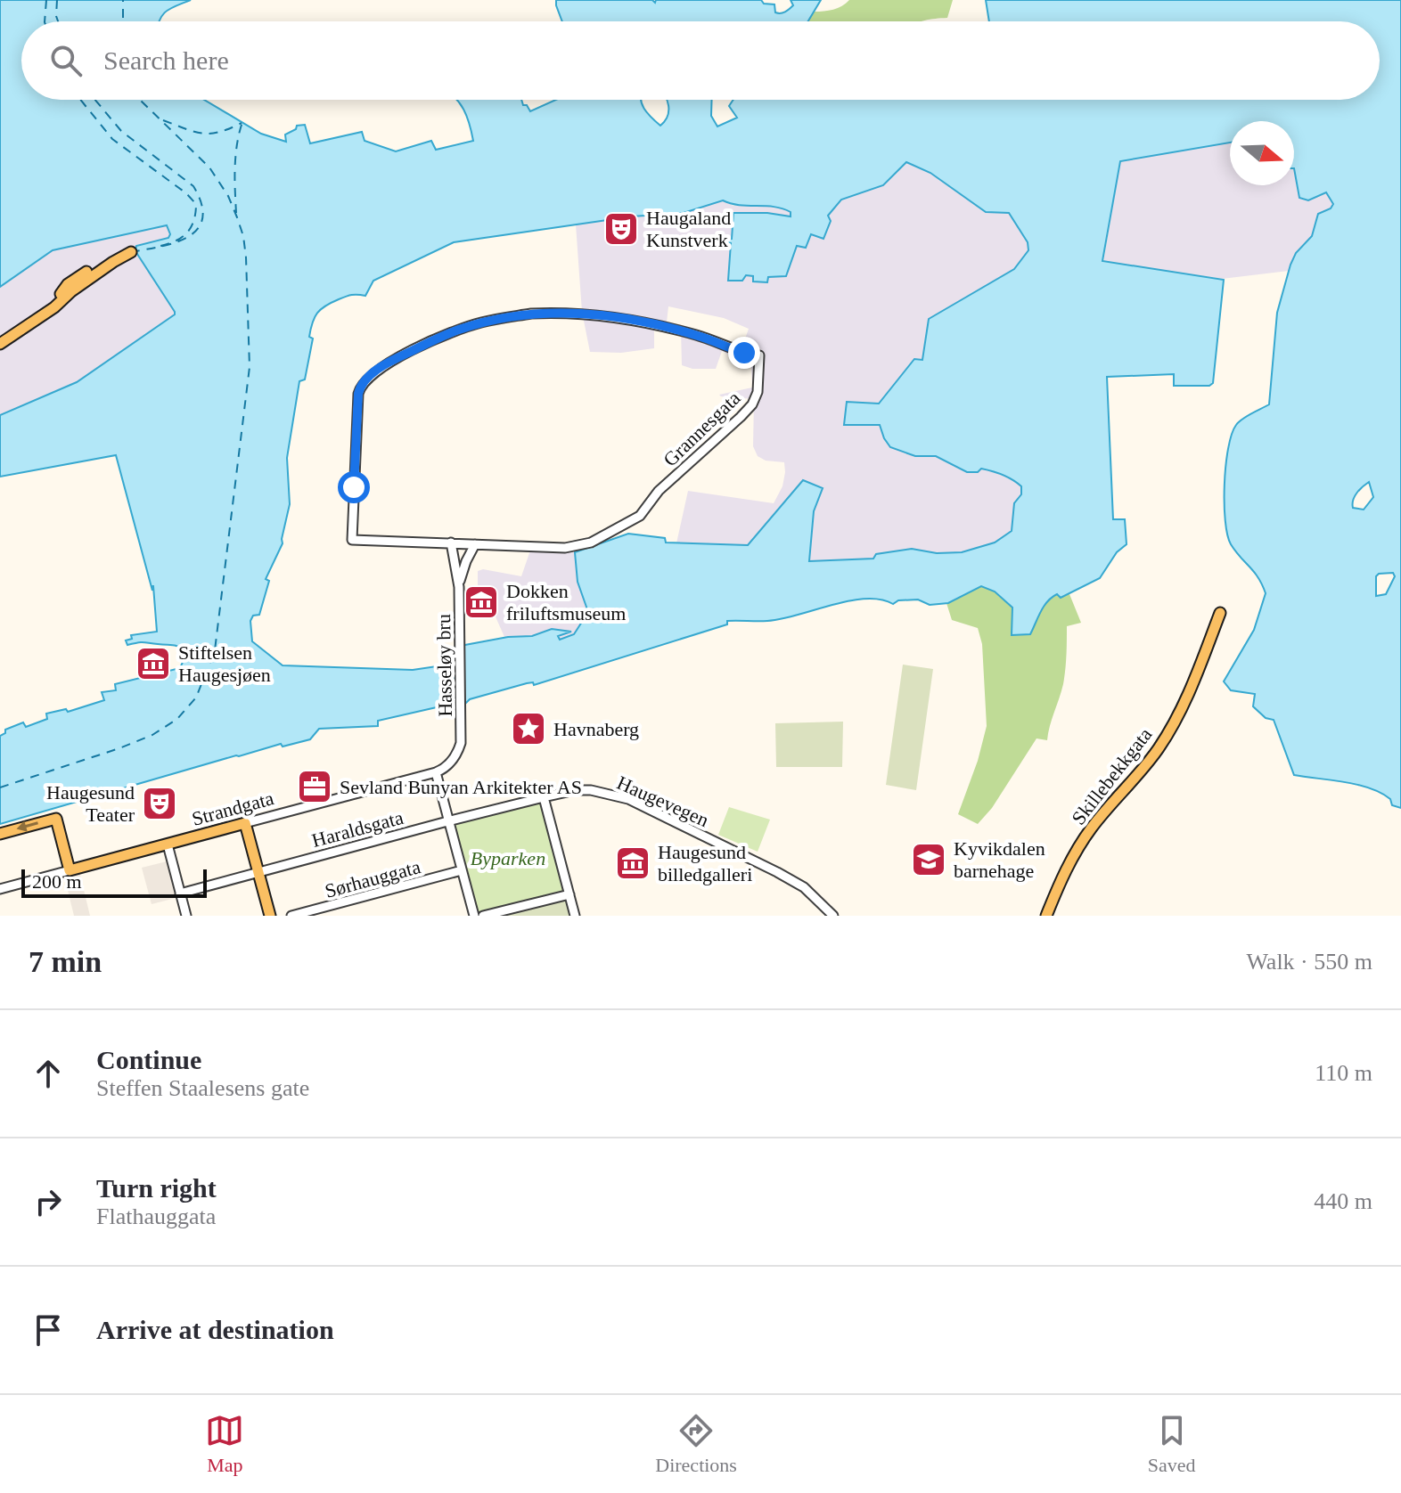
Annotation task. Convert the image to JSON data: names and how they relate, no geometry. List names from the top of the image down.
{
  "streets": {
    "main road": ["Skillebekkgata", "Strandgata"],
    "street": [
      "Grannesgata",
      "Hasseløy bru",
      "Haugevegen",
      "Haraldsgata",
      "Sørhauggata"
    ]
  },
  "crossings": [
    ["Hasseløy bru", "Strandgata"],
    ["Haugevegen", "Haraldsgata"]
  ],
  "parks": ["Byparken"],
  "places": {
    "theatre": ["Haugaland Kunstverk", "Haugesund Teater"],
    "museum": ["Dokken friluftsmuseum", "Stiftelsen Haugesjøen", "Haugesund billedgalleri"],
    "place": ["Havnaberg"],
    "office": ["Sevland Bunyan Arkitekter AS"],
    "school or university": ["Kyvikdalen barnehage"]
  },
  "scale_bar": "200 m",
  "north": "right",
  "page": {
    "search": "Search here",
    "scale": "200 m",
    "heading": ["7 min", "Walk · 550 m"],
    "list": [
      ["Continue", "Steffen Staalesens gate", "110 m"],
      ["Turn right", "Flathauggata", "440 m"],
      "Arrive at destination"
    ],
    "nav": ["Map", "Directions", "Saved"]
  }
}
